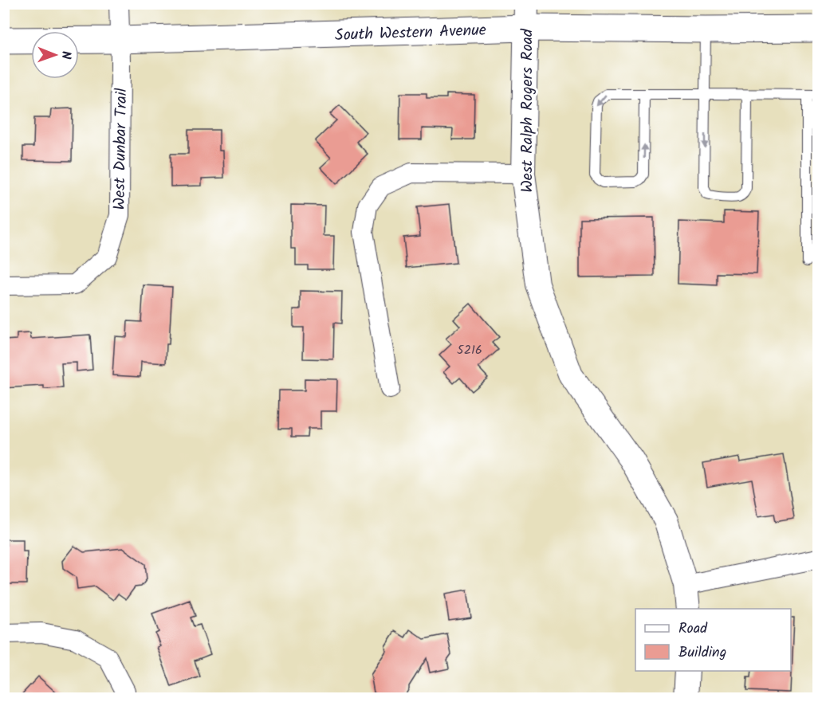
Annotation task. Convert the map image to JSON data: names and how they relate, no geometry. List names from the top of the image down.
{
  "streets": {
    "main road": ["South Western Avenue"],
    "street": ["West Ralph Rogers Road", "West Dunbar Trail"]
  },
  "crossings": [
    ["South Western Avenue", "West Ralph Rogers Road"],
    ["South Western Avenue", "West Dunbar Trail"]
  ],
  "house_numbers": ["5216"],
  "legend": ["Road", "Building"],
  "north": "right"
}
